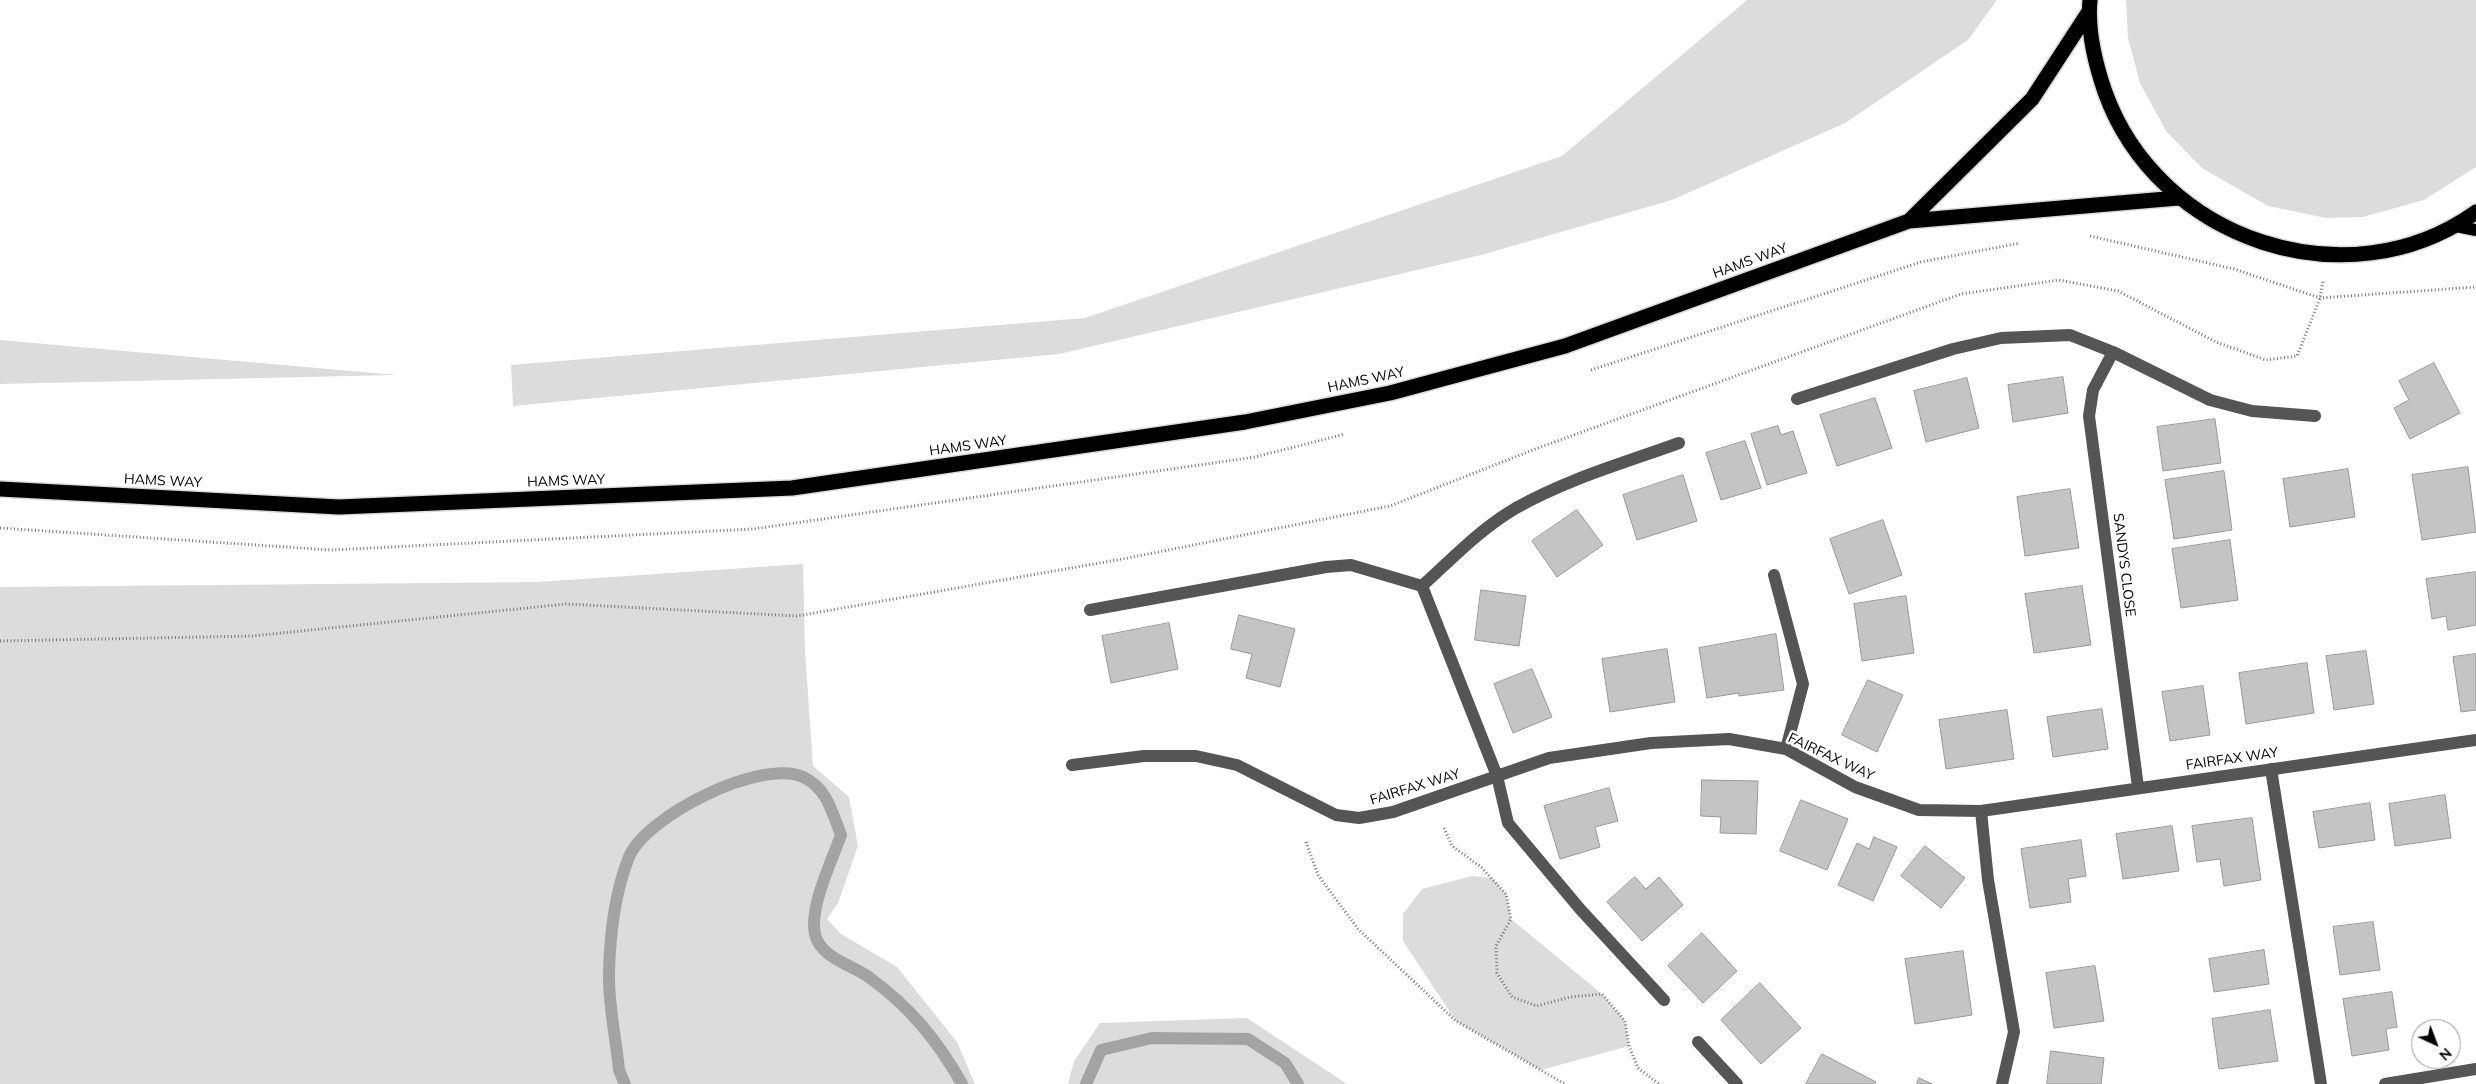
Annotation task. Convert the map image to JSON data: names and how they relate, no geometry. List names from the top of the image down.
{
  "streets": {
    "highway": ["HAMS WAY"],
    "street": ["SANDYS CLOSE", "FAIRFAX WAY"]
  },
  "crossings": [
    ["SANDYS CLOSE", "FAIRFAX WAY"]
  ],
  "north": "bottom right"
}
